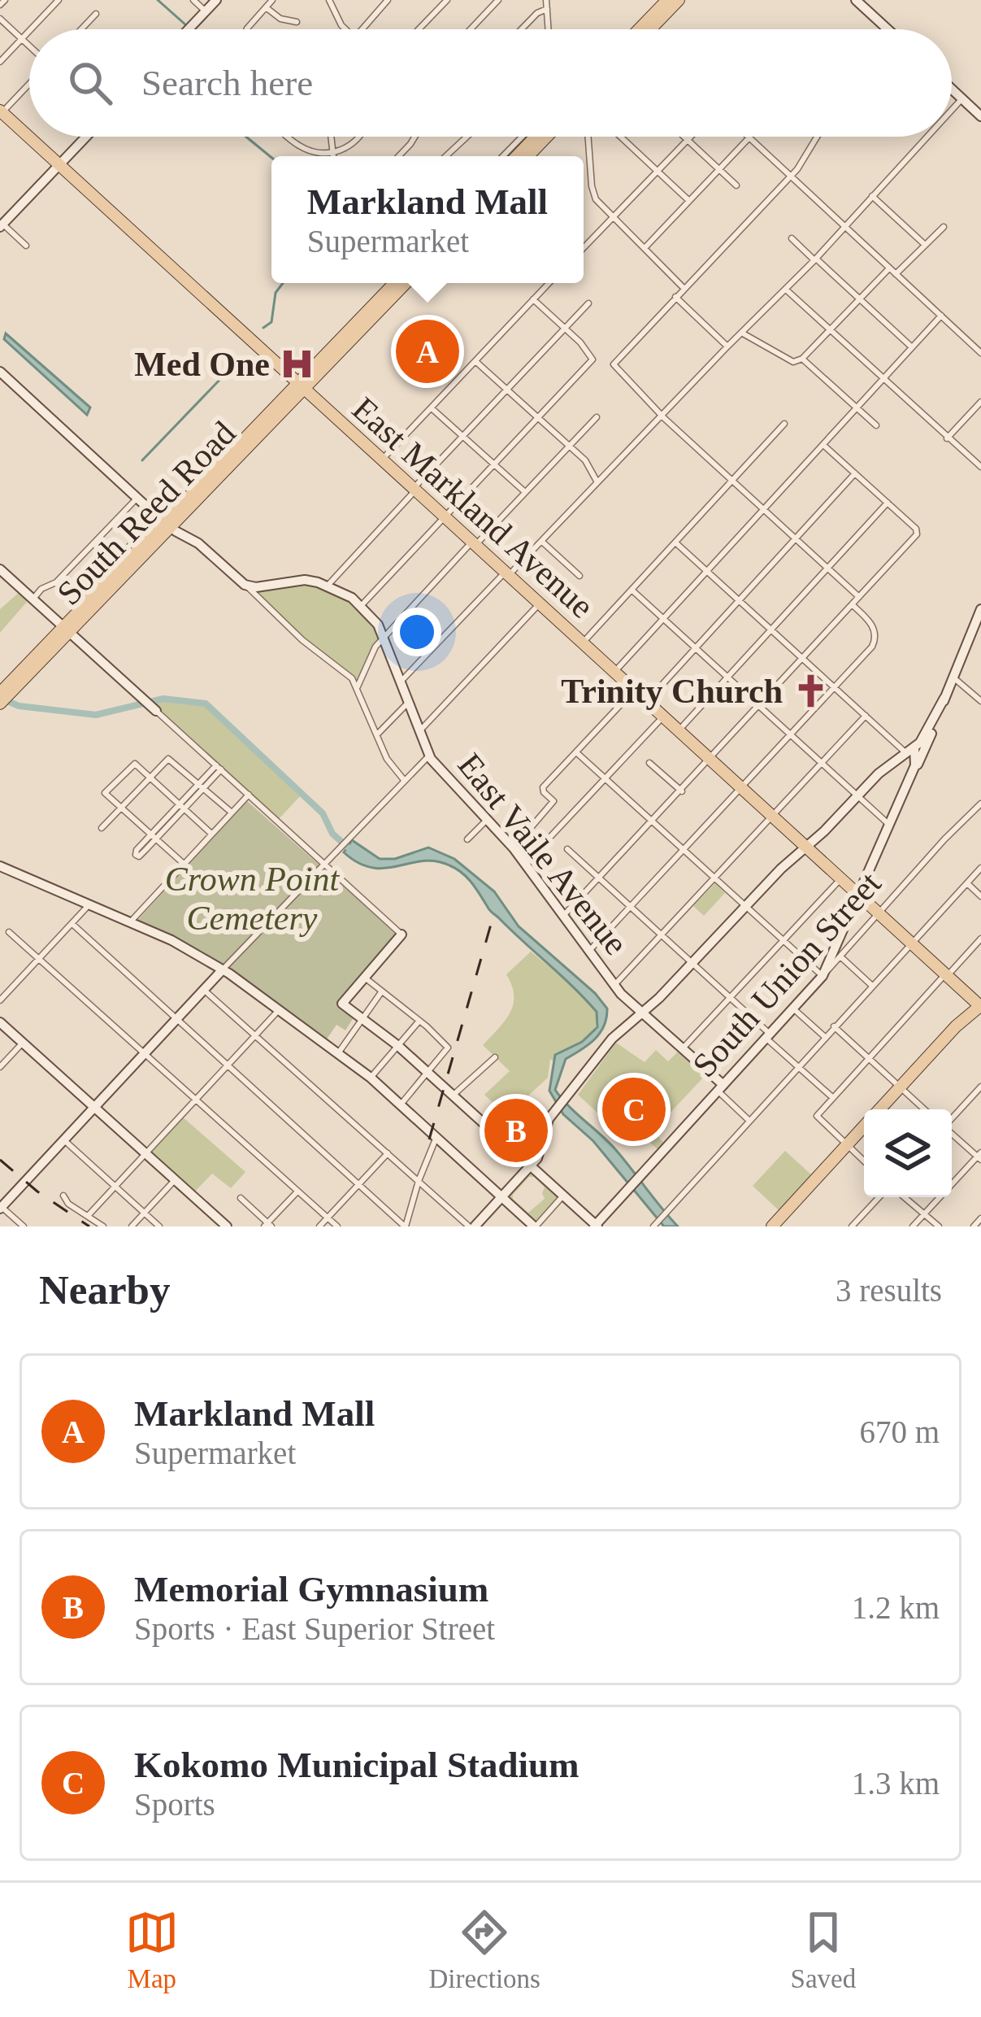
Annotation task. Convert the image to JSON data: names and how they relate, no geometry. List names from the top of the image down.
{
  "streets": {
    "main road": ["East Markland Avenue", "South Reed Road"],
    "street": ["East Vaile Avenue", "South Union Street"]
  },
  "crossings": [
    ["East Markland Avenue", "South Reed Road"],
    ["East Markland Avenue", "South Union Street"],
    ["East Vaile Avenue", "South Union Street"]
  ],
  "parks": ["Crown Point Cemetery"],
  "places": {
    "hospital": ["Med One"],
    "church": ["Trinity Church"]
  },
  "page": {
    "search": "Search here",
    "popup": ["Markland Mall", "Supermarket"],
    "pins": ["A", "C", "B"],
    "heading": ["Nearby", "3 results"],
    "list": [
      {
        "mark": "A",
        "name": "Markland Mall",
        "note": "Supermarket",
        "value": "670 m"
      },
      {
        "mark": "B",
        "name": "Memorial Gymnasium",
        "note": "Sports · East Superior Street",
        "value": "1.2 km"
      },
      {
        "mark": "C",
        "name": "Kokomo Municipal Stadium",
        "note": "Sports",
        "value": "1.3 km"
      }
    ],
    "nav": ["Map", "Directions", "Saved"]
  }
}
